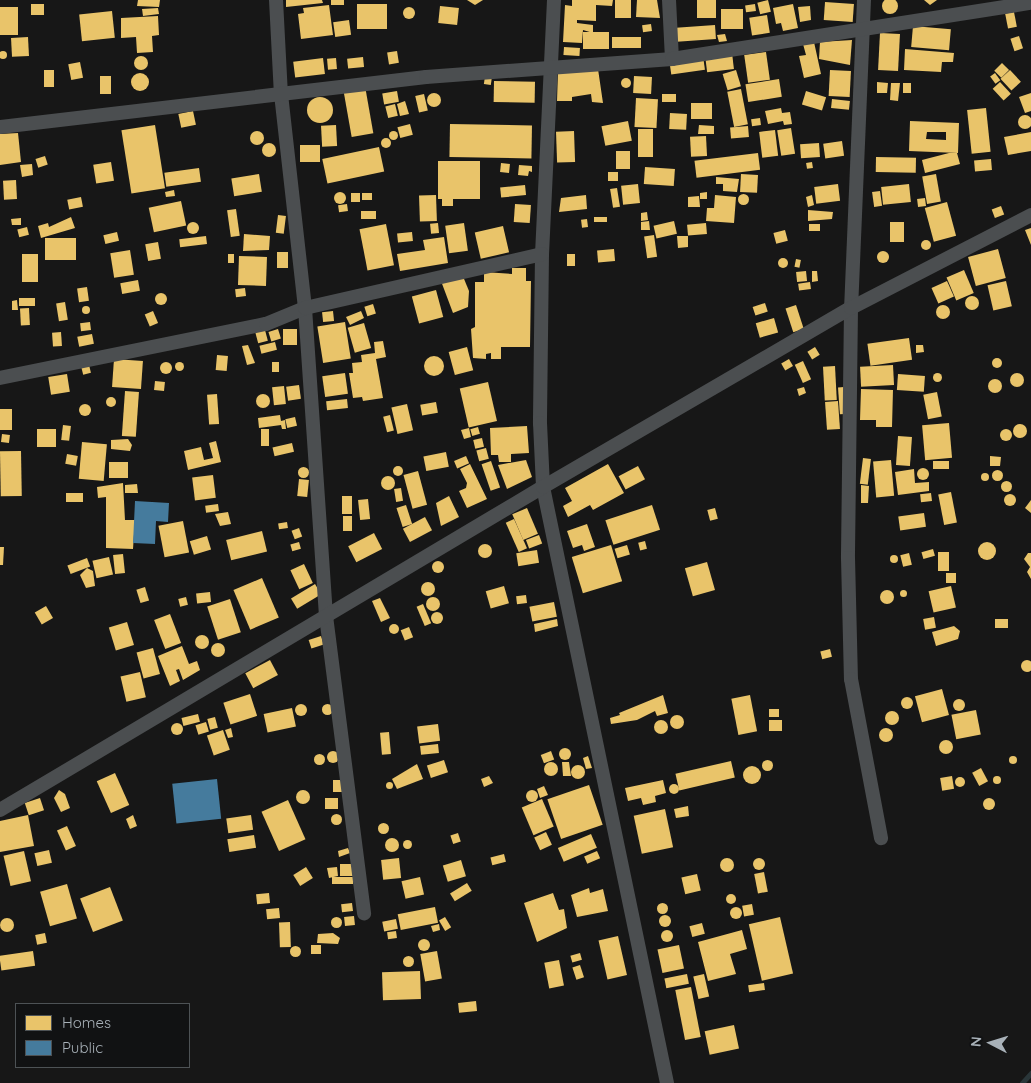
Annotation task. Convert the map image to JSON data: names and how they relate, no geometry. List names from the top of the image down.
{
  "legend": ["Homes", "Public"],
  "north": "left"
}
